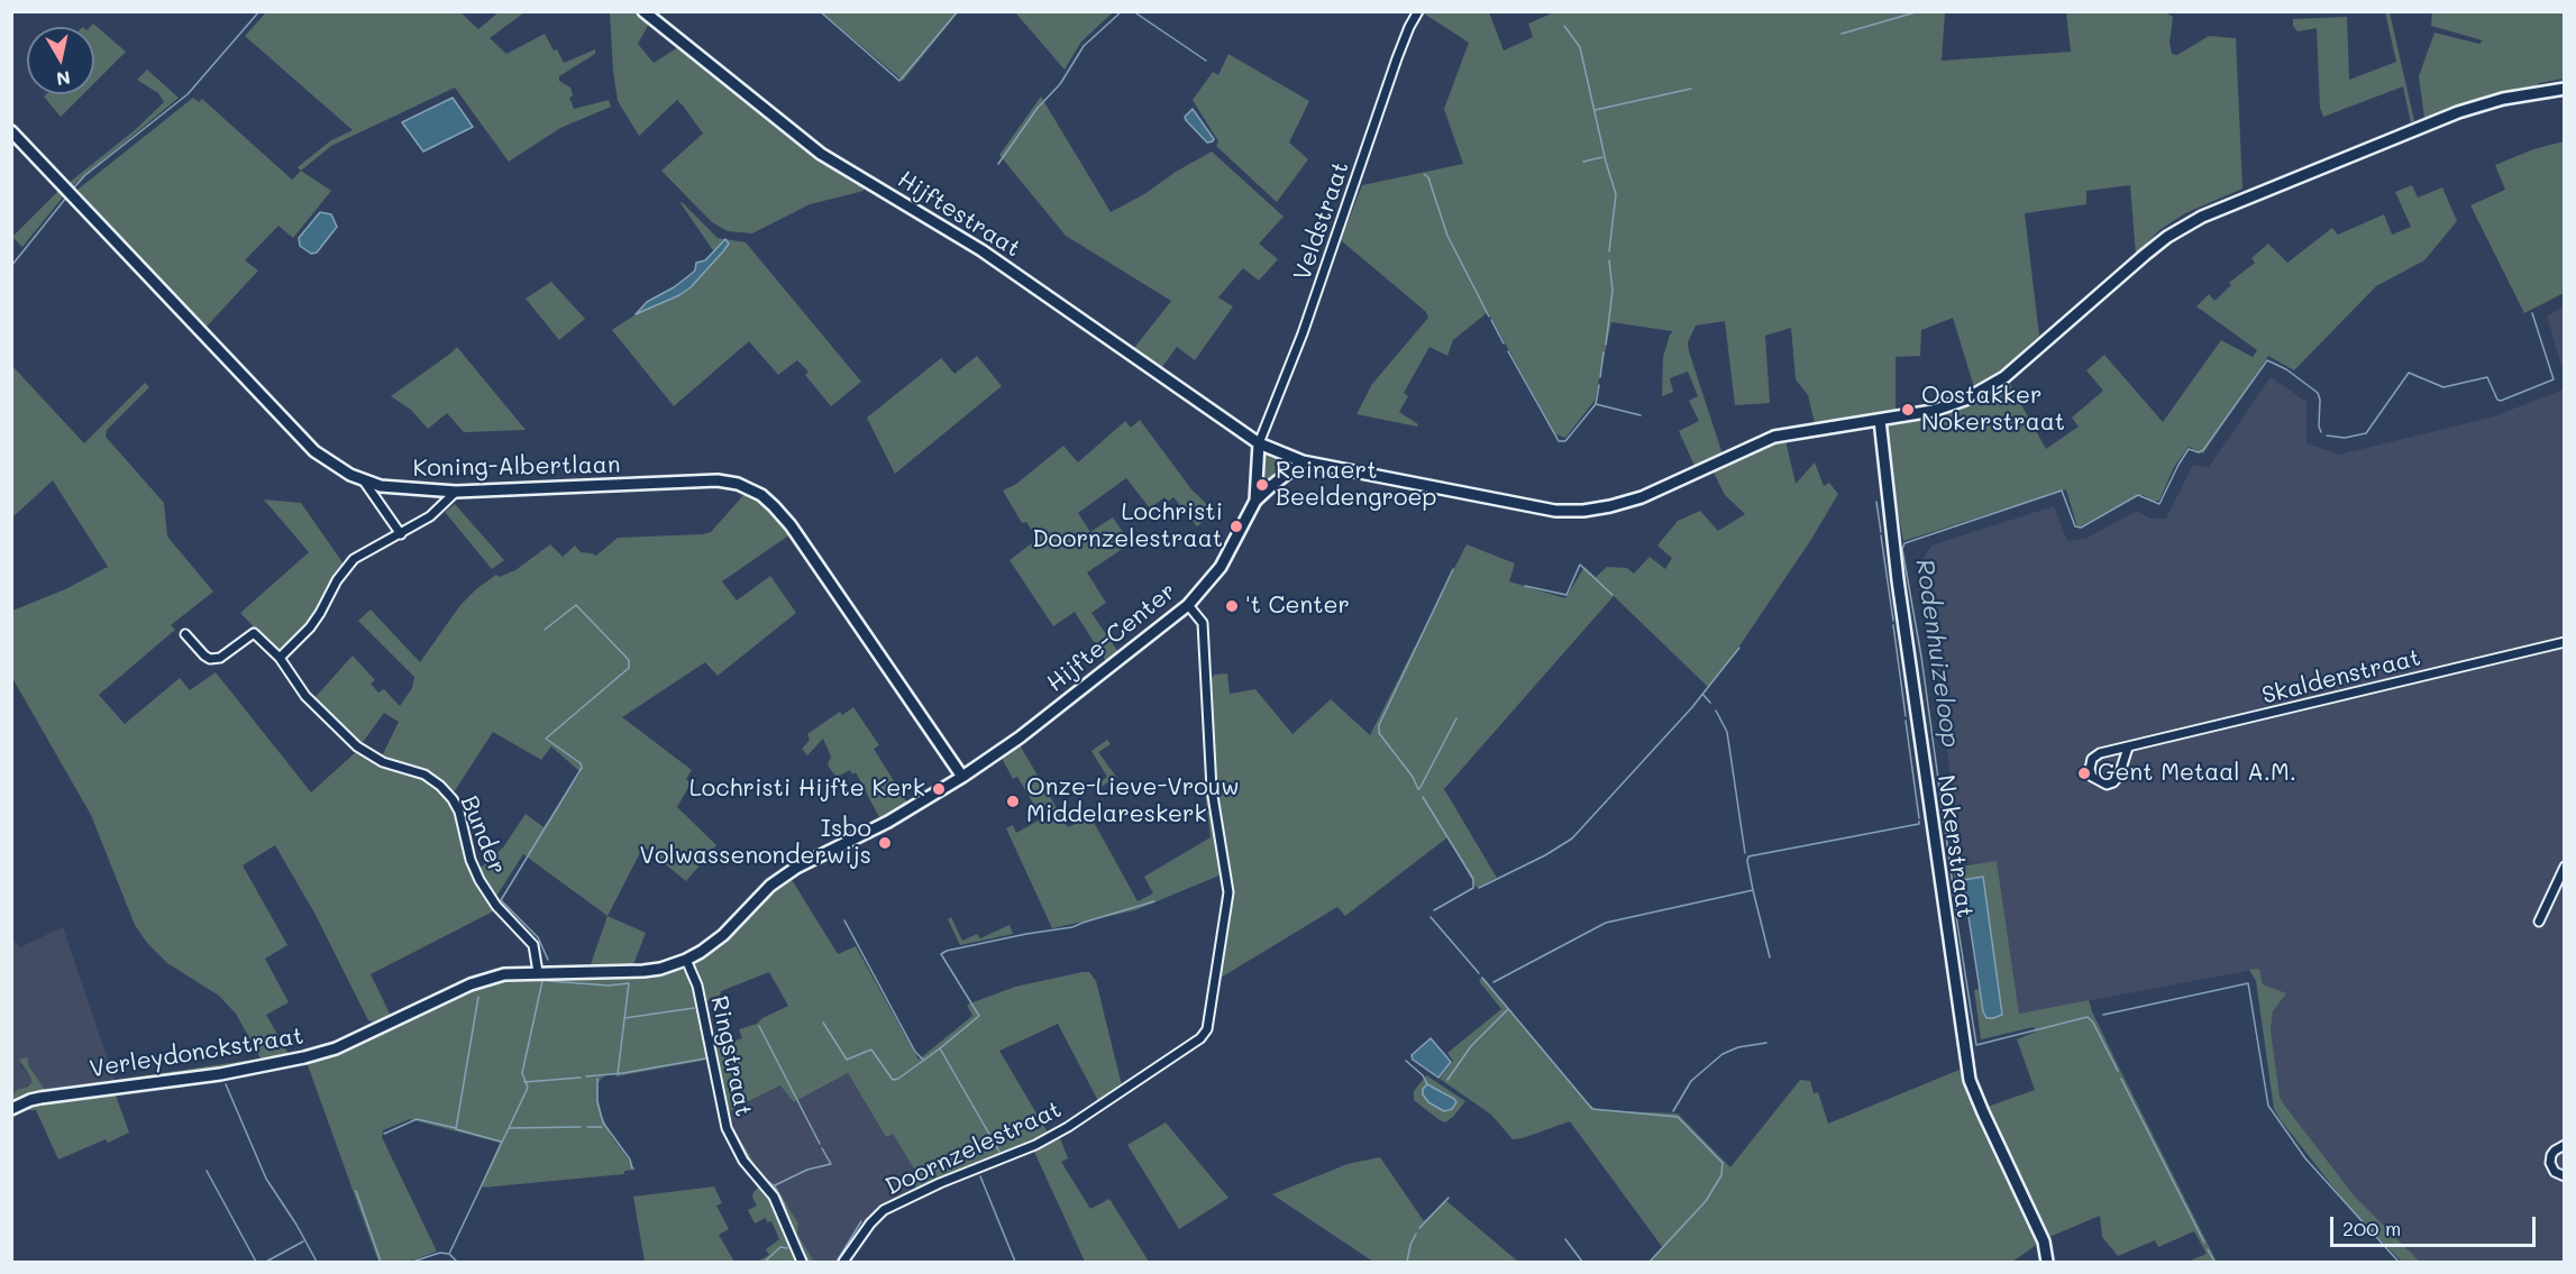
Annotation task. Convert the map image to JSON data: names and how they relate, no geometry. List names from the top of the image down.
{
  "streets": {
    "street": [
      "Hijftestraat",
      "Veldstraat",
      "Koning-Albertlaan",
      "Hijfte-Center",
      "Skaldenstraat",
      "Bunder",
      "Nokerstraat",
      "Verleydonckstraat",
      "Ringstraat",
      "Doornzelestraat"
    ]
  },
  "crossings": [
    ["Hijftestraat", "Veldstraat"],
    ["Hijftestraat", "Hijfte-Center"],
    ["Hijftestraat", "Nokerstraat"],
    ["Veldstraat", "Hijfte-Center"],
    ["Koning-Albertlaan", "Hijfte-Center"],
    ["Koning-Albertlaan", "Verleydonckstraat"],
    ["Hijfte-Center", "Verleydonckstraat"],
    ["Hijfte-Center", "Doornzelestraat"],
    ["Bunder", "Verleydonckstraat"],
    ["Verleydonckstraat", "Ringstraat"]
  ],
  "water": ["Rodenhuizeloop"],
  "places": [
    "Oostakker Nokerstraat",
    "Reinaert Beeldengroep",
    "Lochristi Doornzelestraat",
    "'t Center",
    "Gent Metaal A.M.",
    "Lochristi Hijfte Kerk",
    "Onze-Lieve-Vrouw Middelareskerk",
    "Isbo Volwassenonderwijs"
  ],
  "scale_bar": "200 m",
  "north": "bottom"
}
